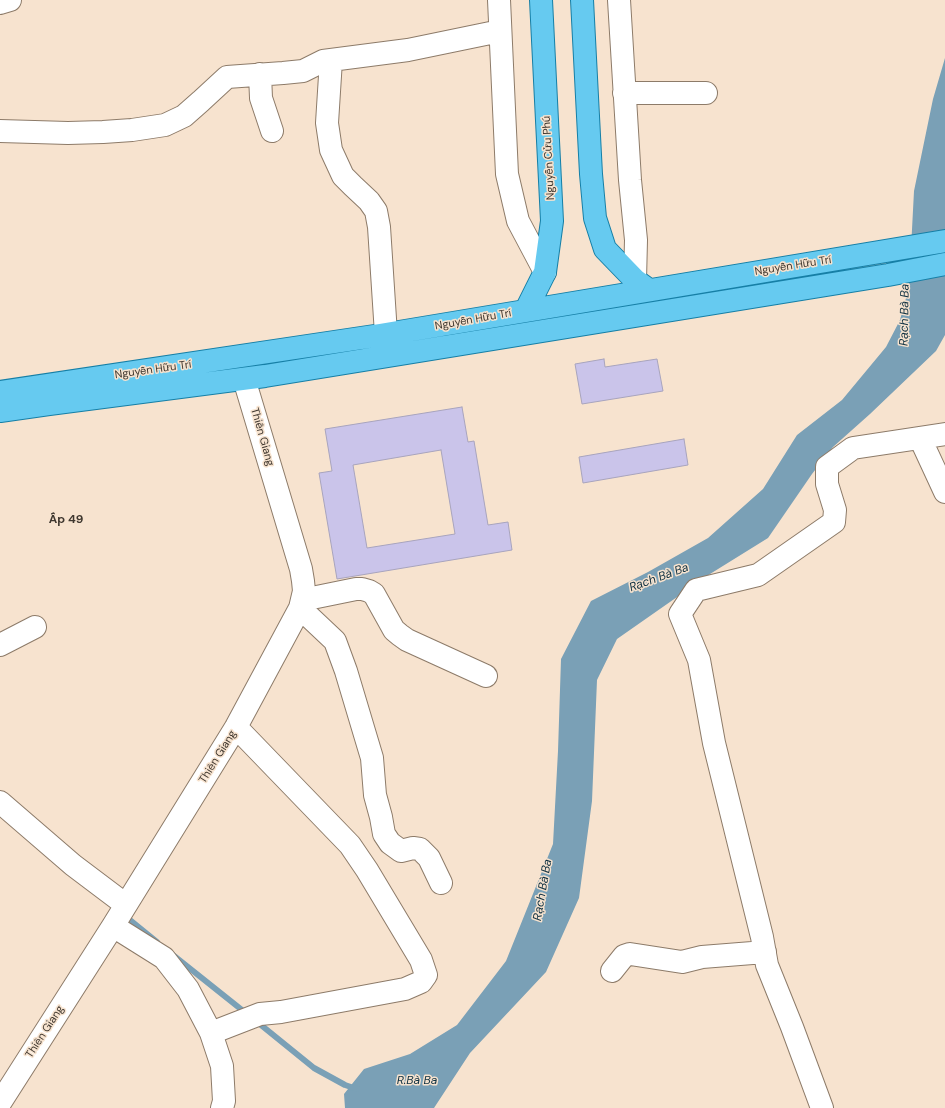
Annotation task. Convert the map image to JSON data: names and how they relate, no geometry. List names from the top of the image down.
{
  "streets": {
    "main road": ["Nguyễn Cửu Phú", "Nguyễn Hữu Trí"],
    "street": ["Thiên Giang"]
  },
  "crossings": [
    ["Nguyễn Cửu Phú", "Nguyễn Hữu Trí"],
    ["Nguyễn Hữu Trí", "Thiên Giang"]
  ],
  "districts": ["Ấp 49"],
  "water": ["Rạch Bà Ba", "R.Bà Ba"]
}
